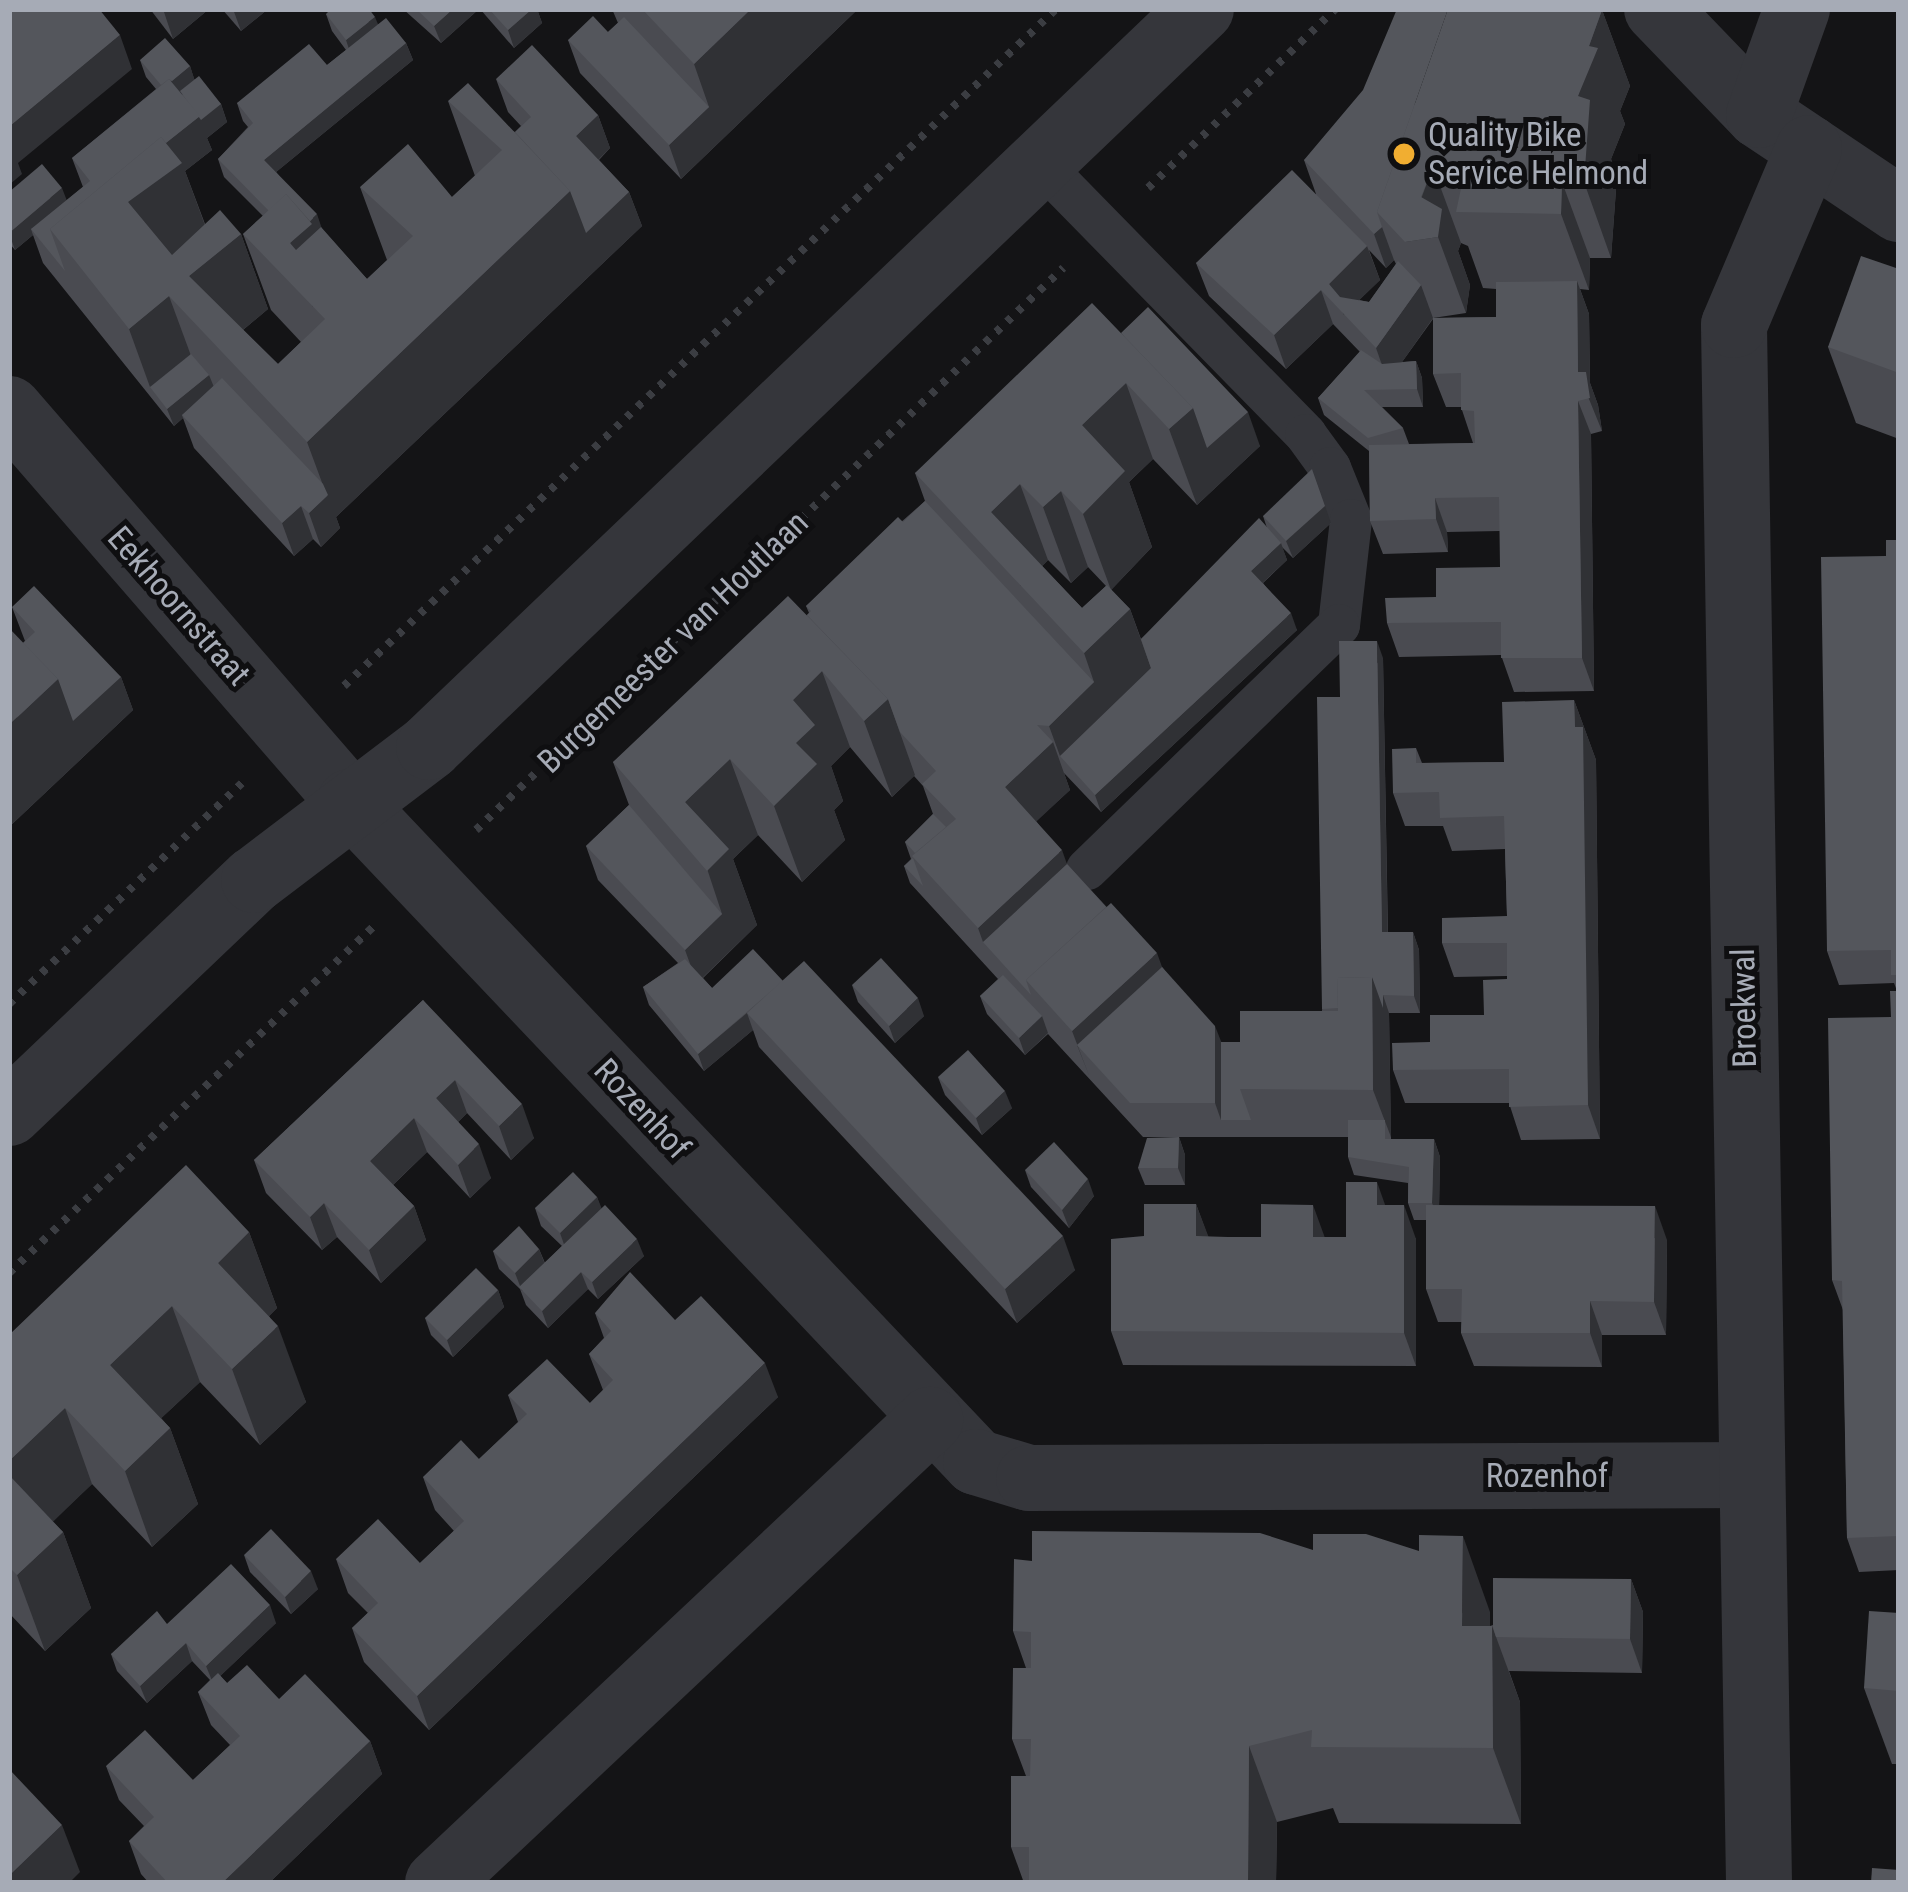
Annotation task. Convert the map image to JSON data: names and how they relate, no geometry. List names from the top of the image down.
{
  "streets": {
    "street": ["Eekhoornstraat", "Broekwal", "Rozenhof"],
    "path": ["Burgemeester van Houtlaan"]
  },
  "crossings": [
    ["Eekhoornstraat", "Rozenhof"],
    ["Burgemeester van Houtlaan", "Rozenhof"],
    ["Broekwal", "Rozenhof"]
  ],
  "places": ["Quality Bike Service Helmond"]
}
